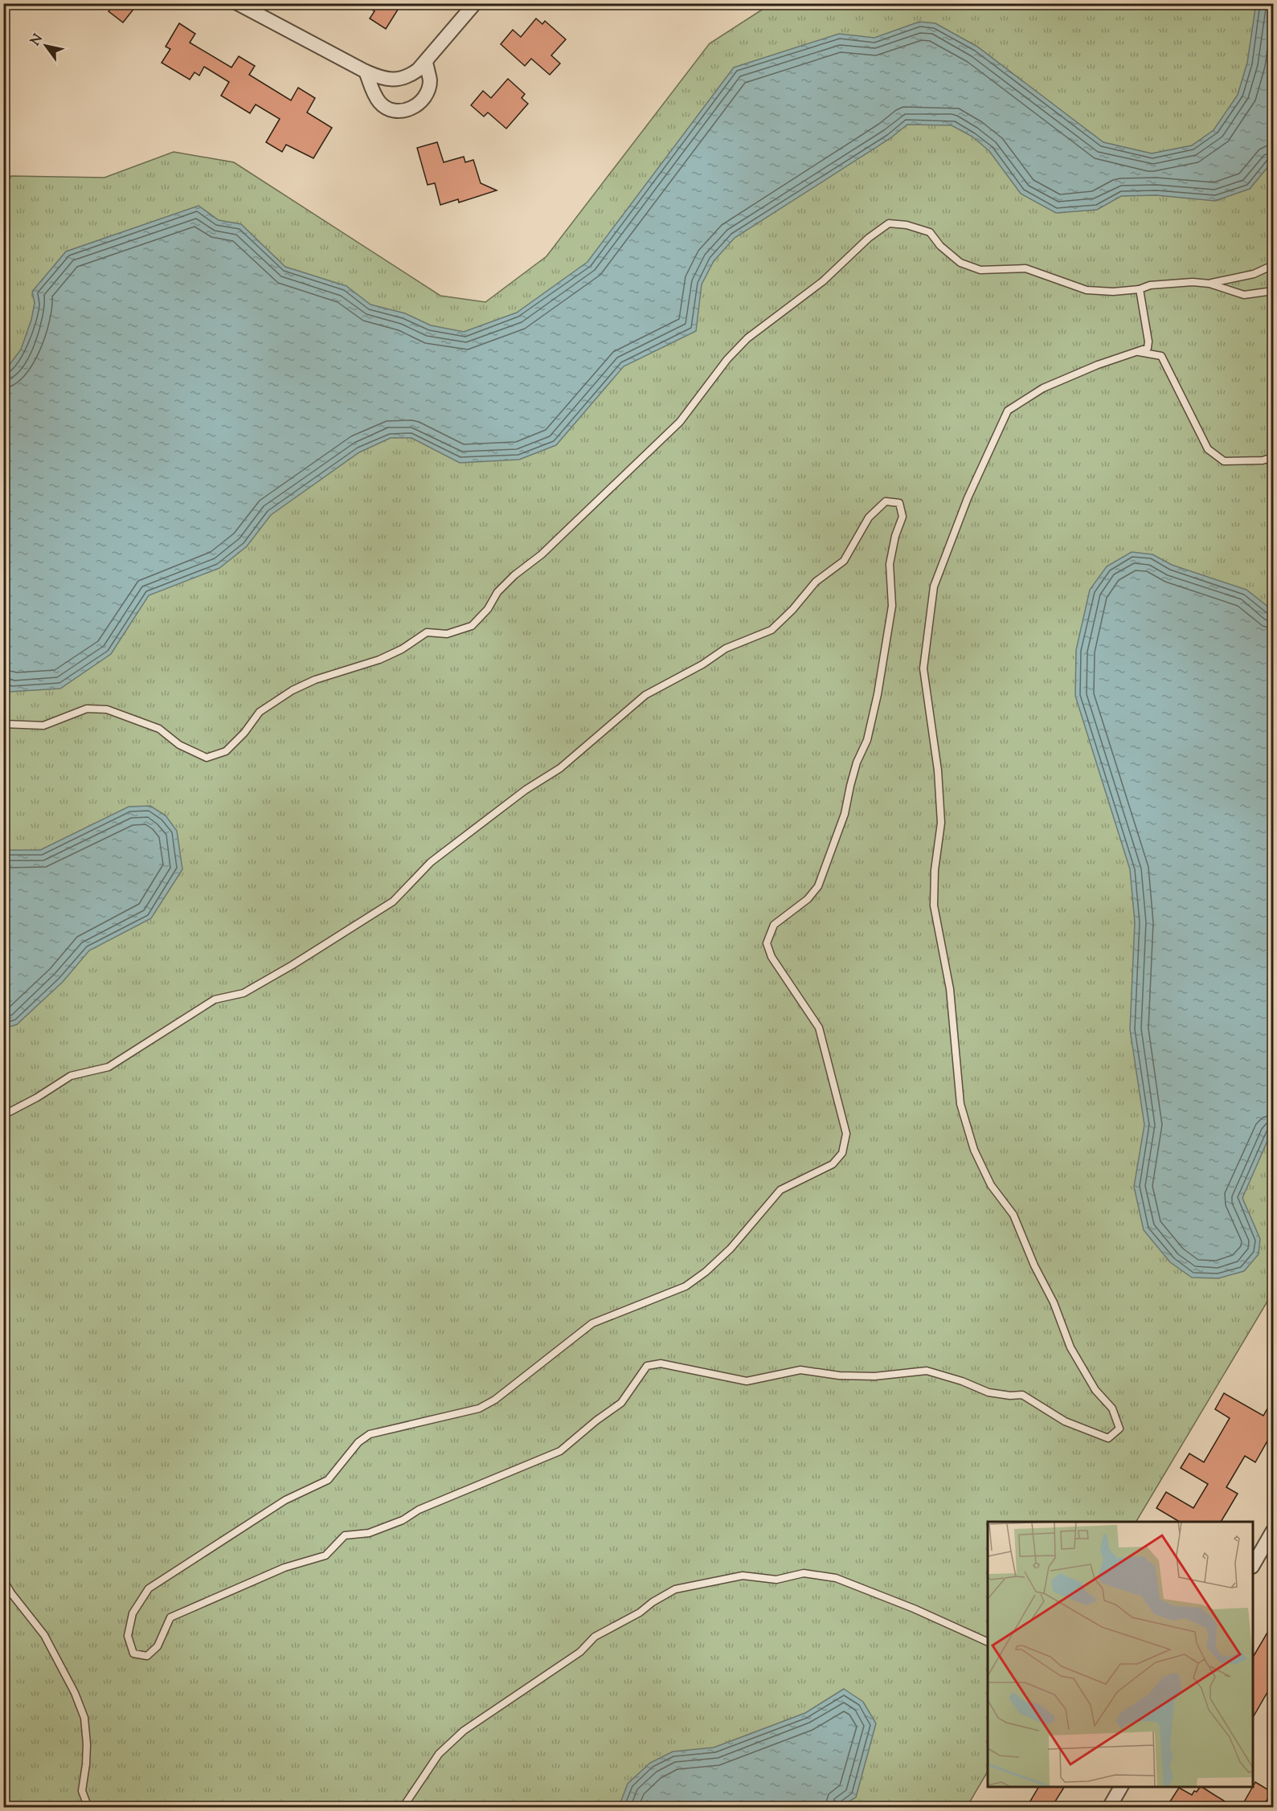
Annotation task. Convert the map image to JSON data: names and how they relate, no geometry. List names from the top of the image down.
{
  "north": "top left"
}
